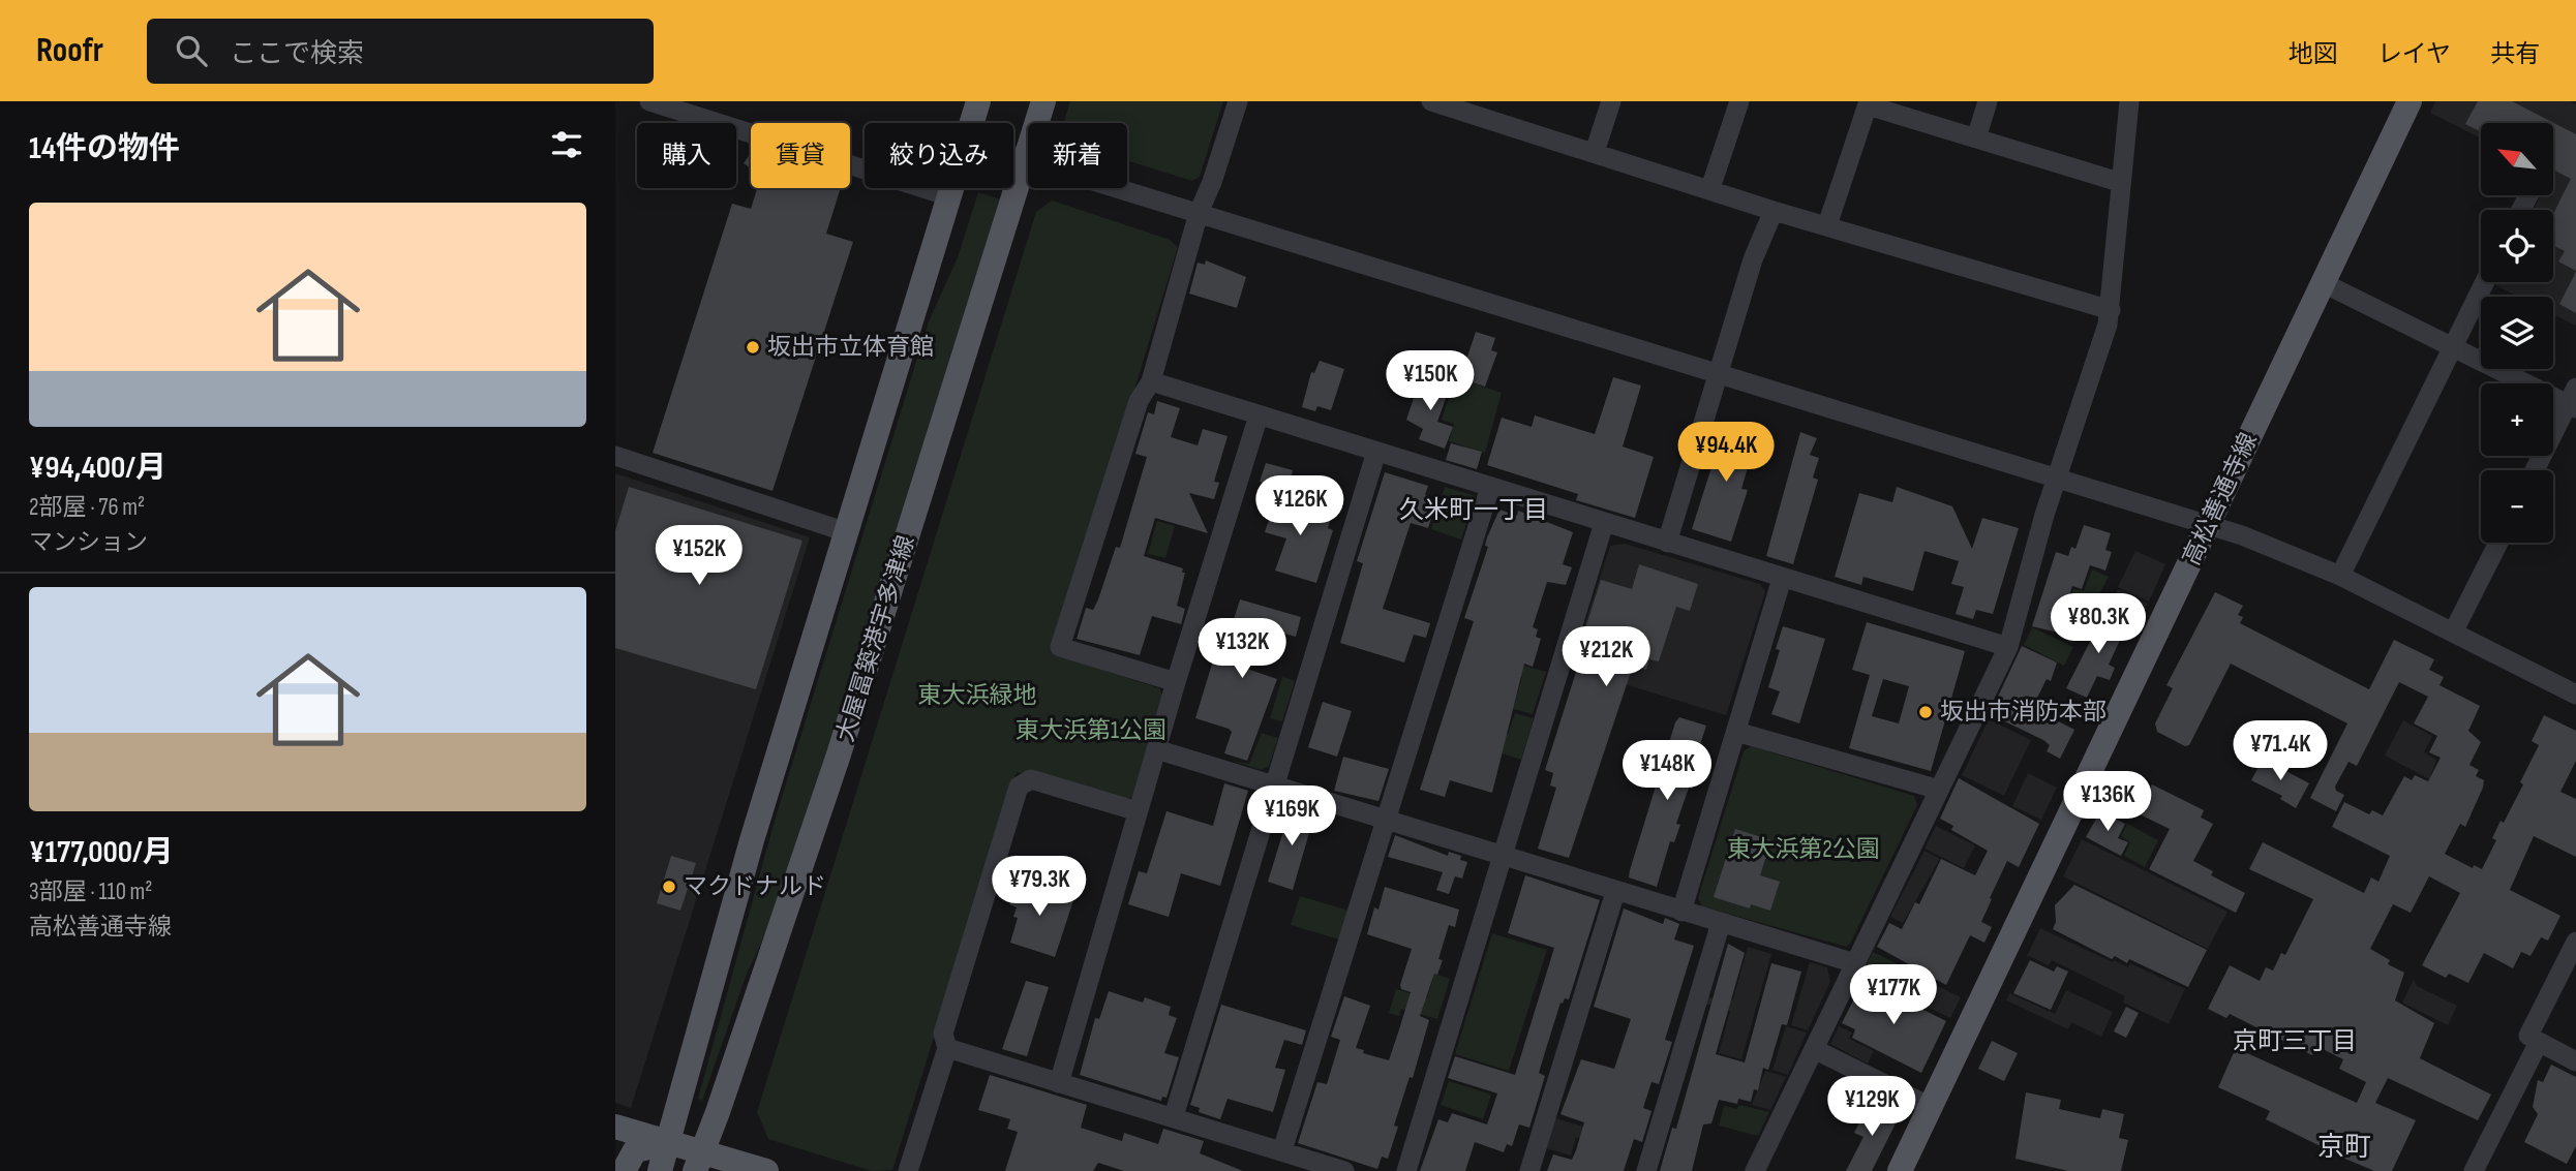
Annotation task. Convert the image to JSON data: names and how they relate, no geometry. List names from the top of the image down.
{
  "streets": {
    "main road": ["高松善通寺線", "大屋冨築港宇多津線"]
  },
  "districts": ["久米町一丁目", "京町三丁目", "京町"],
  "parks": ["東大浜緑地", "東大浜第1公園", "東大浜第2公園"],
  "places": ["坂出市立体育館", "坂出市消防本部", "マクドナルド"],
  "north": "top left",
  "page": {
    "header": "Roofr",
    "search": "ここで検索",
    "nav": ["地図", "レイヤ", "共有"],
    "heading": "14件の物件",
    "map_buttons": ["+", "−"],
    "chip": [
      "購入",
      "賃貸",
      "絞り込み",
      "新着"
    ],
    "list": [
      {
        "name": "¥94,400/月",
        "note": "2部屋 · 76 m² · マンション"
      },
      {
        "name": "¥177,000/月",
        "note": "3部屋 · 110 m² · 高松善通寺線"
      }
    ],
    "price": [
      "¥150K",
      "¥94.4K",
      "¥126K",
      "¥152K",
      "¥80.3K",
      "¥132K",
      "¥212K",
      "¥71.4K",
      "¥148K",
      "¥136K",
      "¥169K",
      "¥79.3K",
      "¥177K",
      "¥129K"
    ]
  }
}
